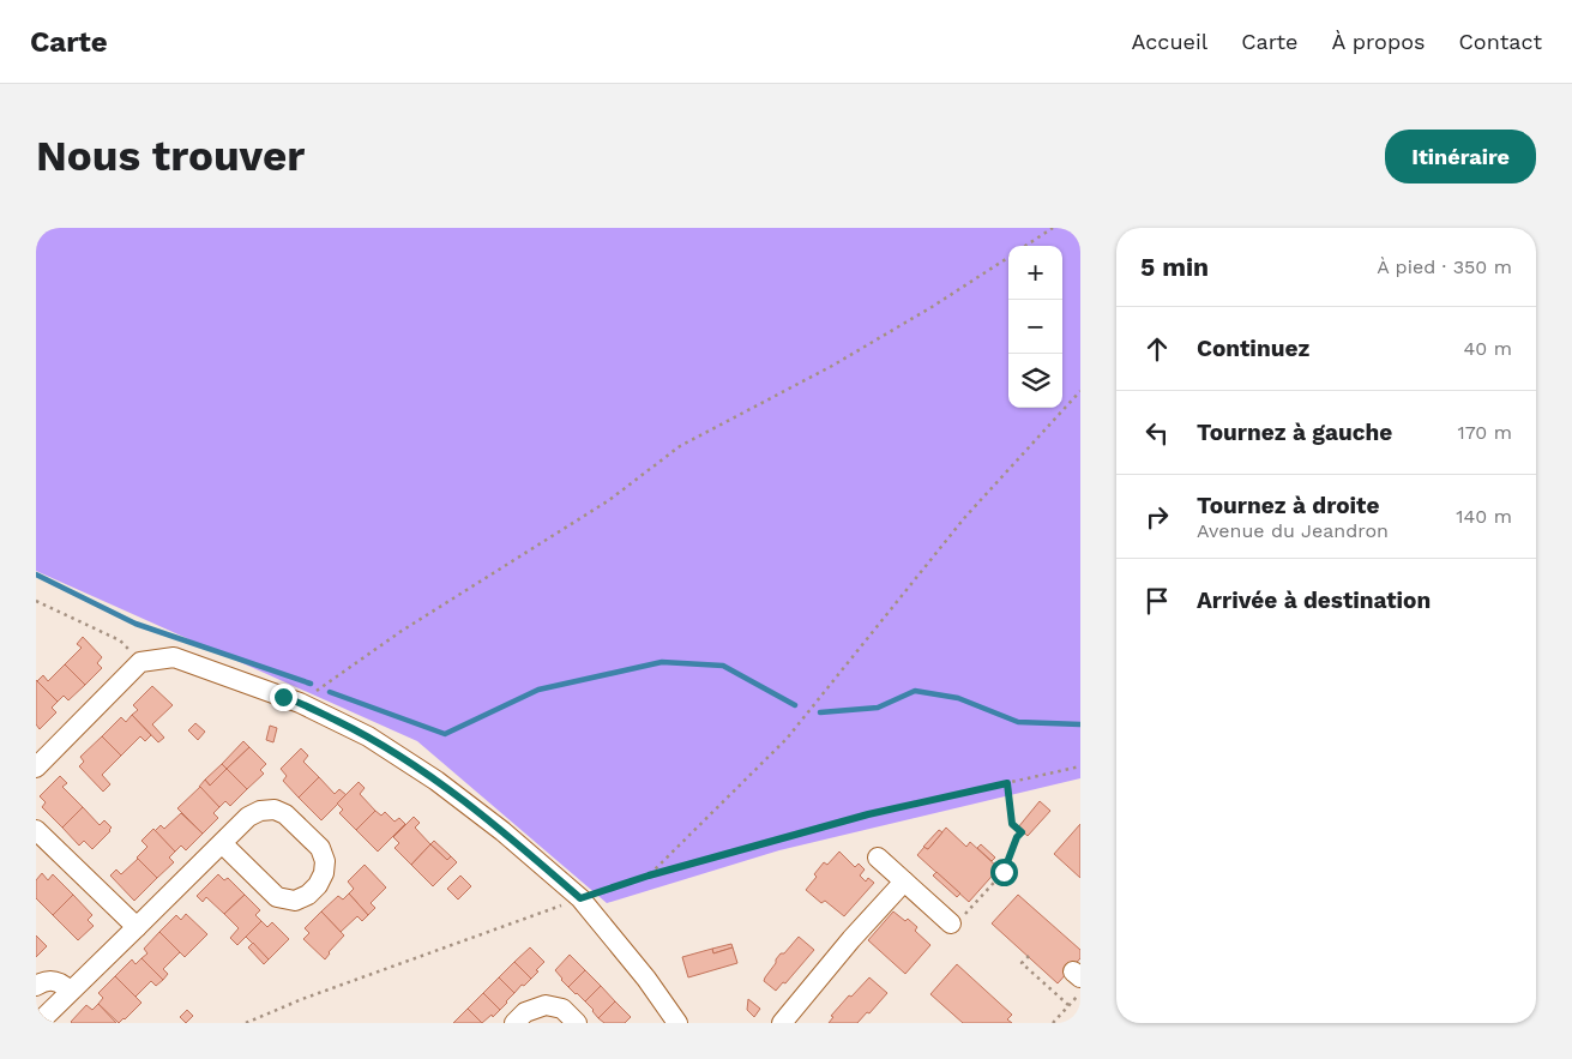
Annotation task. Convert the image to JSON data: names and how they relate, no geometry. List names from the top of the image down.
{
  "page": {
    "header": "Carte",
    "nav": [
      "Accueil",
      "Carte",
      "À propos",
      "Contact"
    ],
    "buttons": "Itinéraire",
    "title": "Nous trouver",
    "heading": ["5 min", "À pied · 350 m"],
    "map_buttons": ["+", "−"],
    "list": [
      ["Continuez", "40 m"],
      ["Tournez à gauche", "170 m"],
      ["Tournez à droite", "Avenue du Jeandron", "140 m"],
      "Arrivée à destination"
    ]
  }
}
